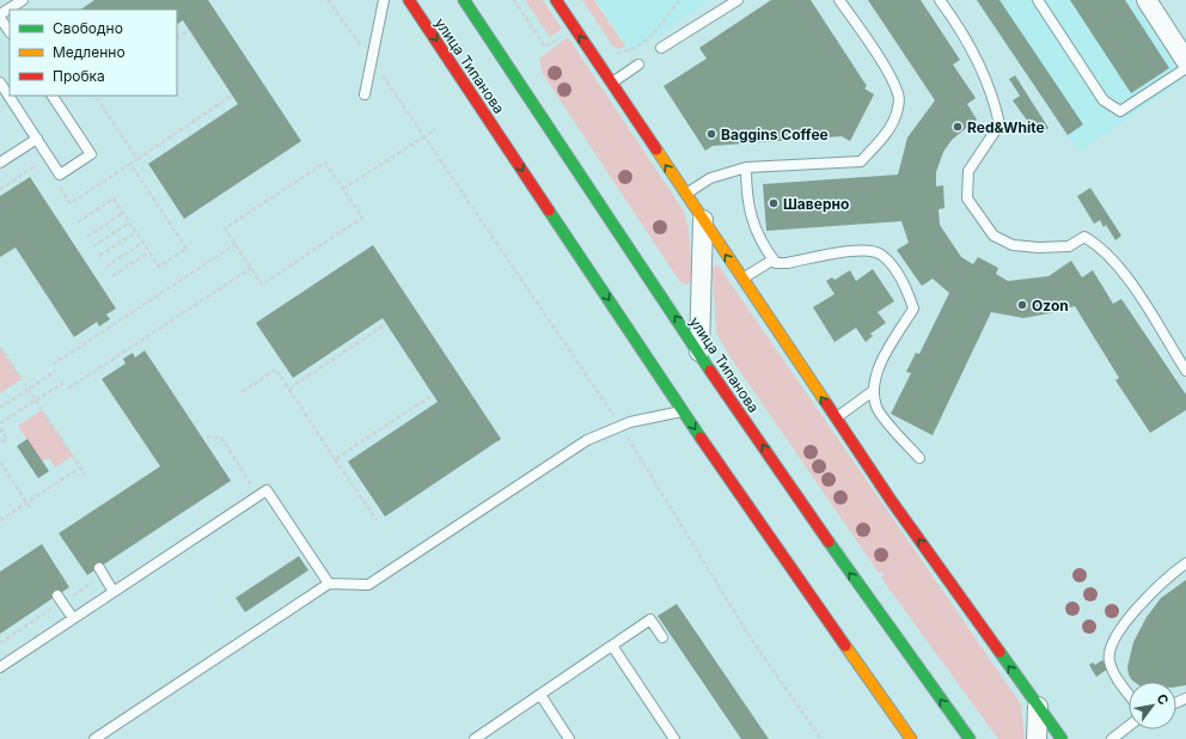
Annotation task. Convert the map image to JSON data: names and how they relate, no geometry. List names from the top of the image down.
{
  "streets": {
    "main road": ["улица Типанова"]
  },
  "places": [
    "Red&White",
    "Baggins Coffee",
    "Шаверно",
    "Ozon"
  ],
  "legend": ["Свободно", "Медленно", "Пробка"],
  "north": "top right"
}
